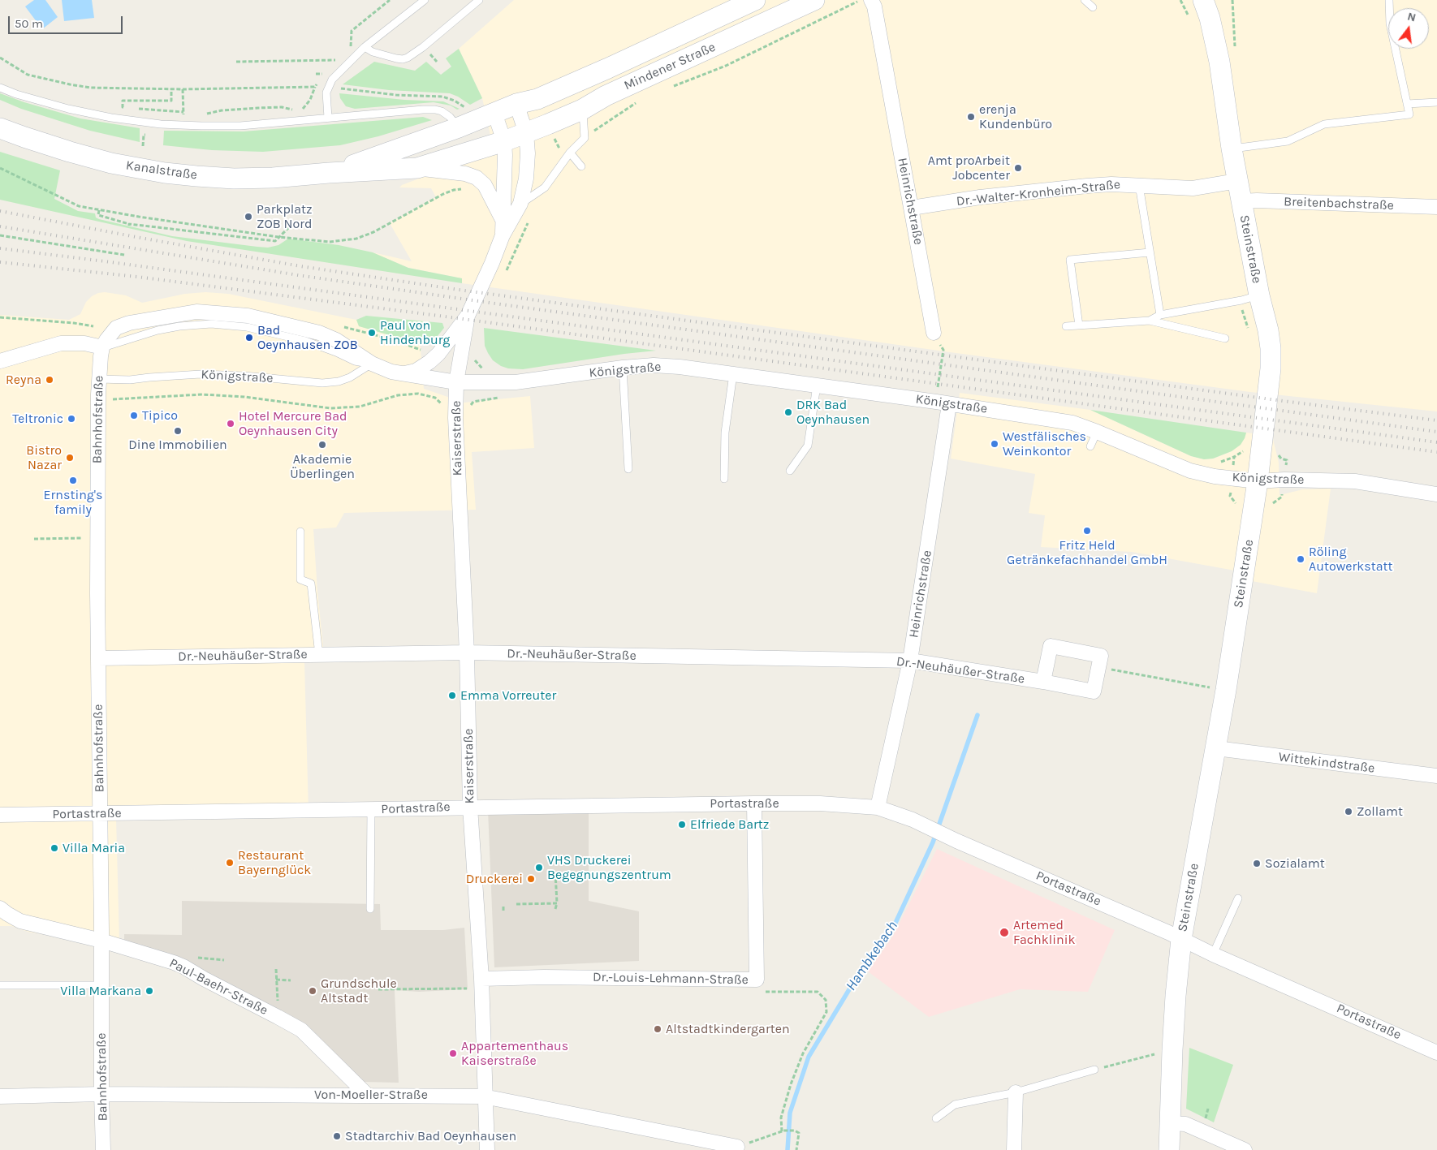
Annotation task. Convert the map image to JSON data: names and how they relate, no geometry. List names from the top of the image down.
{
  "streets": {
    "main road": ["Mindener Straße", "Kanalstraße", "Steinstraße"],
    "street": [
      "Dr.-Walter-Kronheim-Straße",
      "Heinrichstraße",
      "Breitenbachstraße",
      "Königstraße",
      "Bahnhofstraße",
      "Kaiserstraße",
      "Dr.-Neuhäußer-Straße",
      "Wittekindstraße",
      "Portastraße",
      "Dr.-Louis-Lehmann-Straße",
      "Paul-Baehr-Straße",
      "Von-Moeller-Straße"
    ]
  },
  "crossings": [
    ["Mindener Straße", "Kanalstraße"],
    ["Dr.-Walter-Kronheim-Straße", "Heinrichstraße"],
    ["Dr.-Walter-Kronheim-Straße", "Steinstraße"],
    ["Heinrichstraße", "Königstraße"],
    ["Heinrichstraße", "Dr.-Neuhäußer-Straße"],
    ["Heinrichstraße", "Portastraße"],
    ["Breitenbachstraße", "Steinstraße"],
    ["Steinstraße", "Königstraße"],
    ["Steinstraße", "Wittekindstraße"],
    ["Steinstraße", "Portastraße"],
    ["Königstraße", "Bahnhofstraße"],
    ["Königstraße", "Kaiserstraße"],
    ["Bahnhofstraße", "Dr.-Neuhäußer-Straße"],
    ["Bahnhofstraße", "Portastraße"],
    ["Bahnhofstraße", "Paul-Baehr-Straße"],
    ["Bahnhofstraße", "Von-Moeller-Straße"],
    ["Kaiserstraße", "Dr.-Neuhäußer-Straße"],
    ["Kaiserstraße", "Portastraße"],
    ["Kaiserstraße", "Dr.-Louis-Lehmann-Straße"],
    ["Kaiserstraße", "Von-Moeller-Straße"],
    ["Portastraße", "Dr.-Louis-Lehmann-Straße"],
    ["Paul-Baehr-Straße", "Von-Moeller-Straße"]
  ],
  "water": ["Hambkebach"],
  "places": [
    "erenja Kundenbüro",
    "Amt proArbeit Jobcenter",
    "Parkplatz ZOB Nord",
    "Paul von Hindenburg",
    "Bad Oeynhausen ZOB",
    "Reyna",
    "DRK Bad Oeynhausen",
    "Tipico",
    "Teltronic",
    "Hotel Mercure Bad Oeynhausen City",
    "Dine Immobilien",
    "Westfälisches Weinkontor",
    "Akademie Überlingen",
    "Bistro Nazar",
    "Ernsting's family",
    "Fritz Held Getränkefachhandel GmbH",
    "Röling Autowerkstatt",
    "Emma Vorreuter",
    "Zollamt",
    "Elfriede Bartz",
    "Villa Maria",
    "Restaurant Bayernglück",
    "Sozialamt",
    "VHS Druckerei Begegnungszentrum",
    "Druckerei",
    "Artemed Fachklinik",
    "Villa Markana",
    "Grundschule Altstadt",
    "Altstadtkindergarten",
    "Appartementhaus Kaiserstraße",
    "Stadtarchiv Bad Oeynhausen"
  ],
  "scale_bar": "50 m",
  "north": "top"
}
